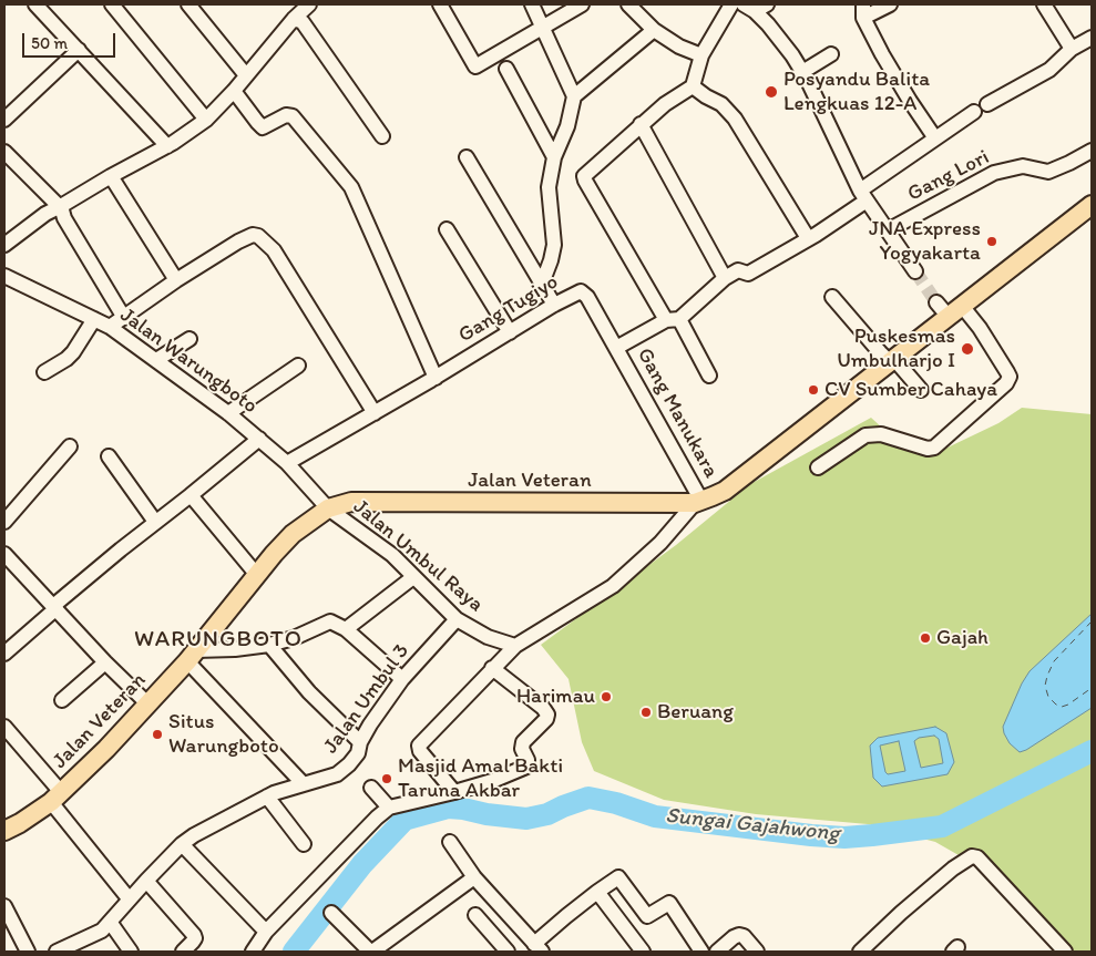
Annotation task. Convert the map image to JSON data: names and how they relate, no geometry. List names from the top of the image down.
{
  "streets": {
    "main road": ["Jalan Veteran"],
    "street": [
      "Gang Lori",
      "Gang Tugiyo",
      "Jalan Warungboto",
      "Gang Manukara",
      "Jalan Umbul Raya",
      "Jalan Umbul 3"
    ]
  },
  "crossings": [
    ["Gang Tugiyo", "Jalan Warungboto"],
    ["Gang Tugiyo", "Gang Manukara"],
    ["Jalan Warungboto", "Jalan Veteran"],
    ["Jalan Warungboto", "Jalan Umbul Raya"],
    ["Gang Manukara", "Jalan Veteran"],
    ["Jalan Veteran", "Jalan Umbul Raya"],
    ["Jalan Umbul Raya", "Jalan Umbul 3"]
  ],
  "districts": ["WARUNGBOTO"],
  "water": ["Sungai Gajahwong"],
  "places": [
    "Posyandu Balita Lengkuas 12-A",
    "JNA Express Yogyakarta",
    "Puskesmas Umbulharjo I",
    "CV Sumber Cahaya",
    "Gajah",
    "Harimau",
    "Beruang",
    "Situs Warungboto",
    "Masjid Amal Bakti Taruna Akbar"
  ],
  "scale_bar": "50 m"
}
